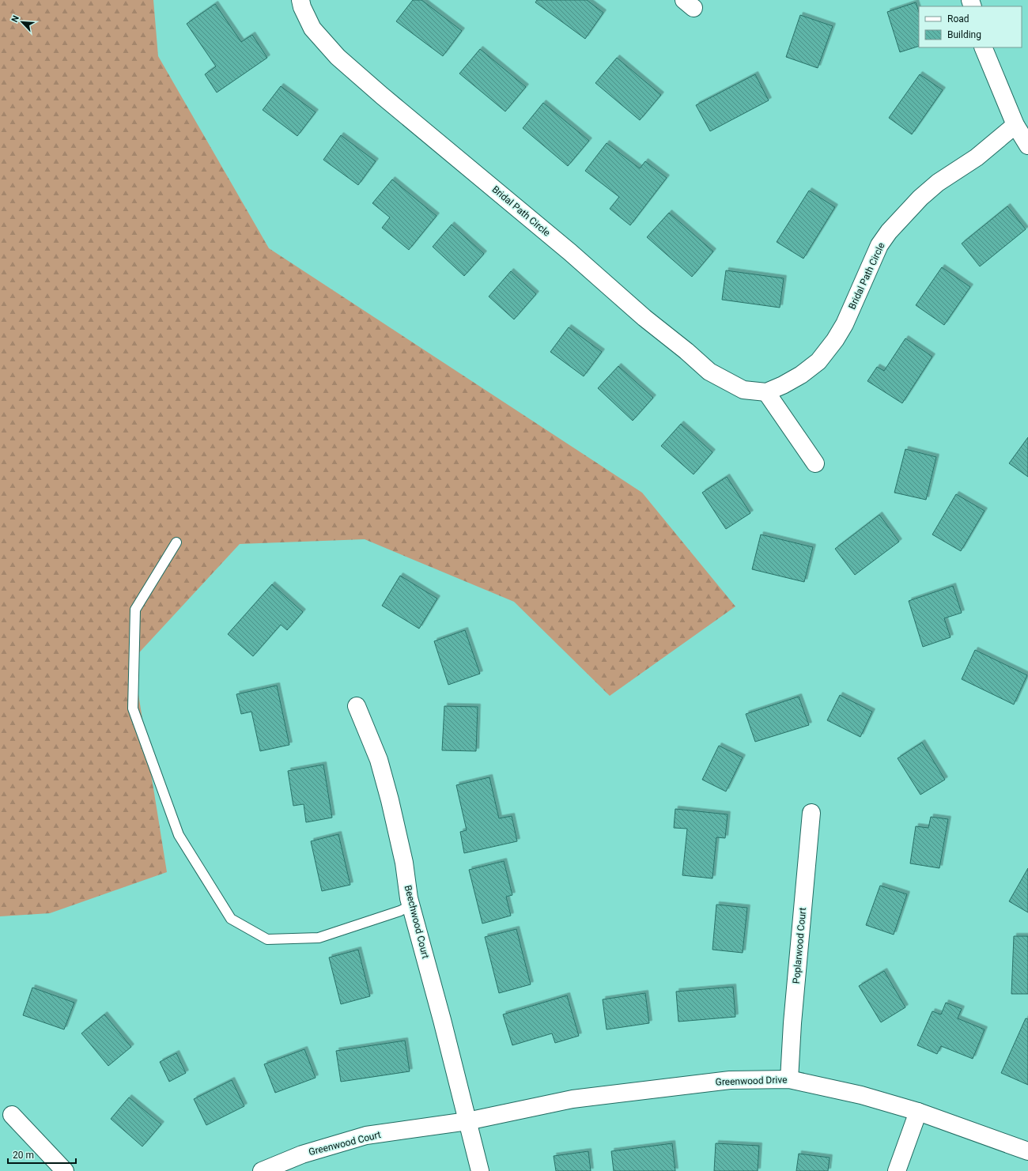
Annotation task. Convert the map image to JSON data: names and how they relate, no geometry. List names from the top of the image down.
{
  "streets": {
    "street": [
      "Bridal Path Circle",
      "Beechwood Court",
      "Poplarwood Court",
      "Greenwood Drive",
      "Greenwood Court"
    ]
  },
  "crossings": [
    ["Beechwood Court", "Greenwood Drive"],
    ["Beechwood Court", "Greenwood Court"],
    ["Poplarwood Court", "Greenwood Drive"],
    ["Greenwood Drive", "Greenwood Court"]
  ],
  "legend": ["Road", "Building"],
  "scale_bar": "20 m",
  "north": "top left"
}
